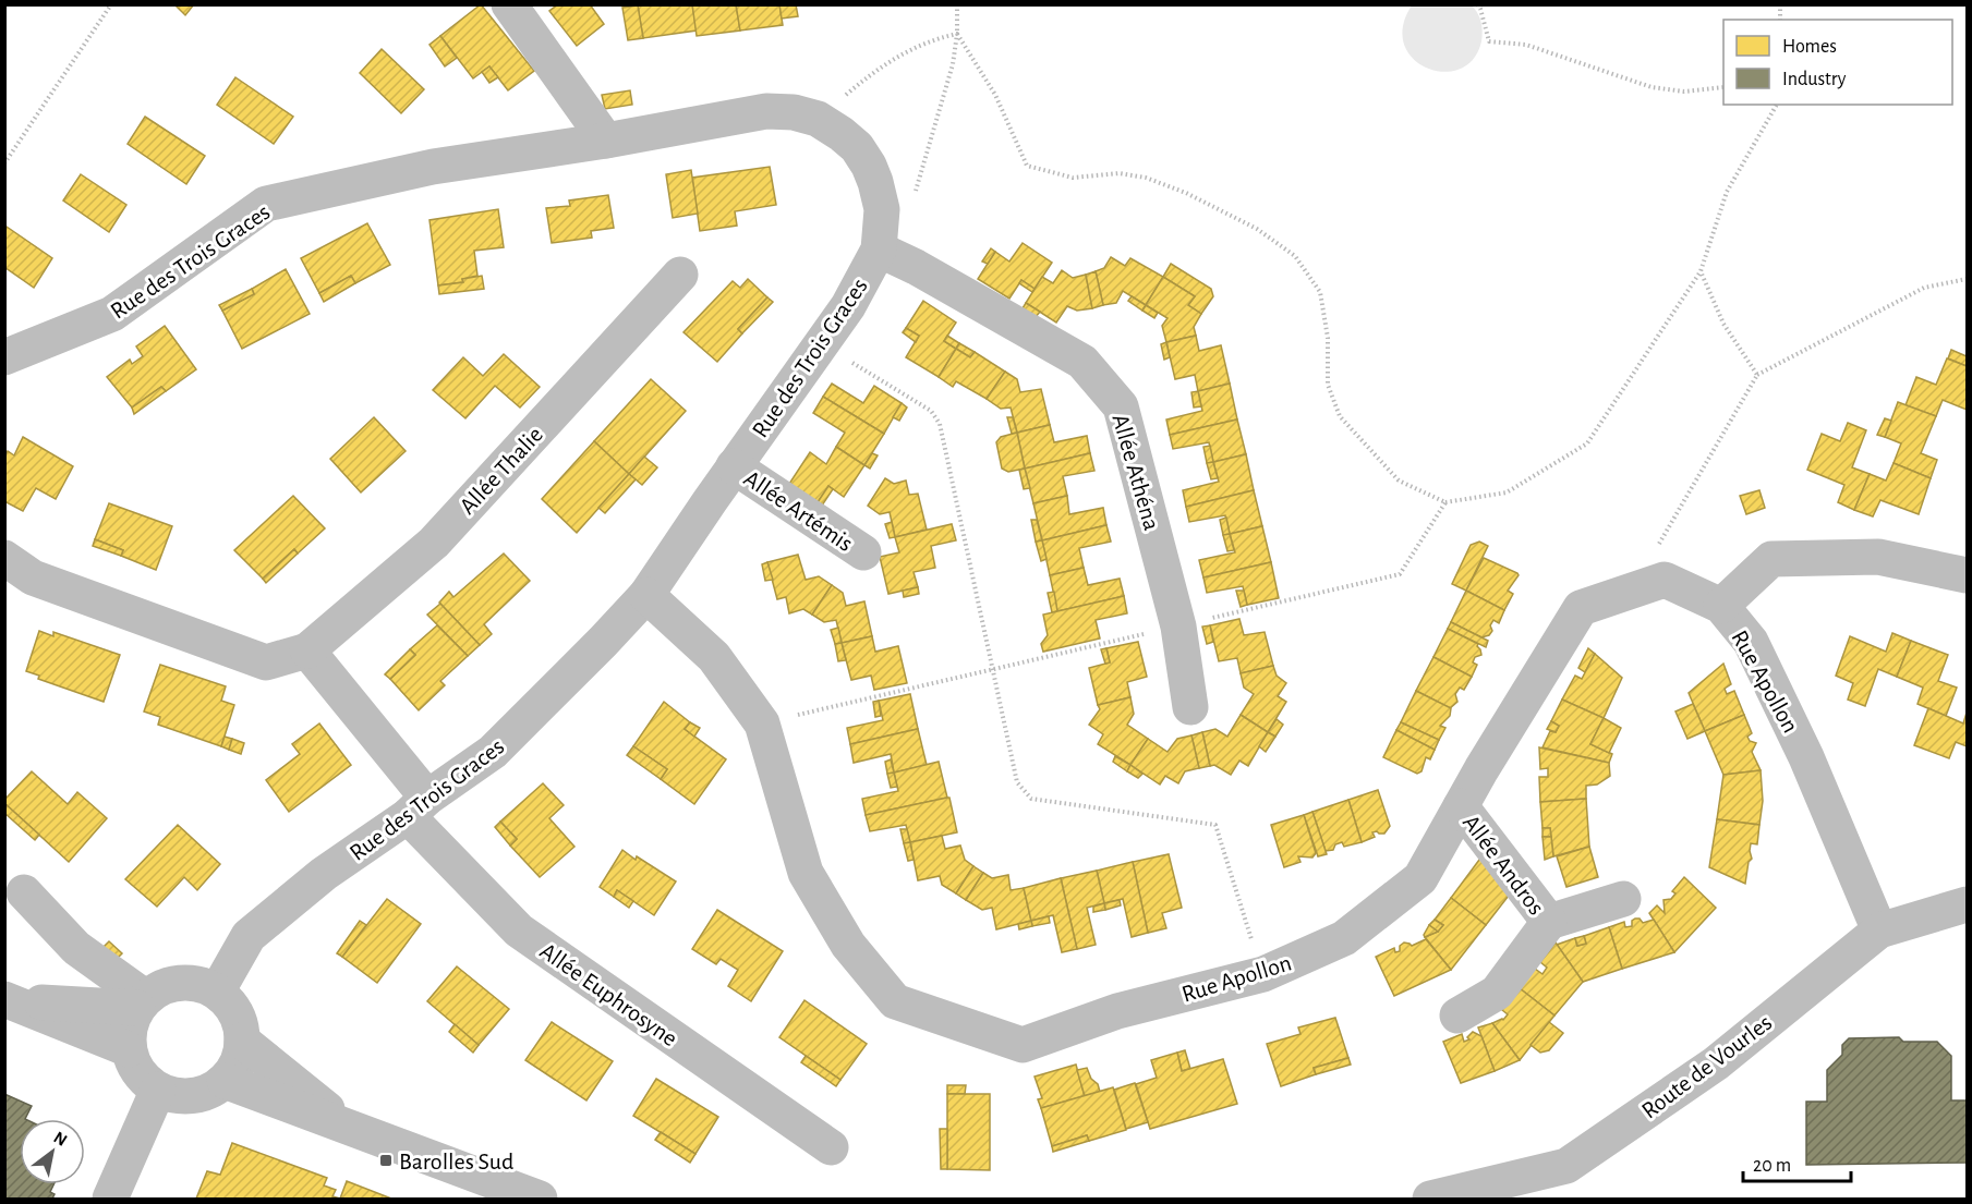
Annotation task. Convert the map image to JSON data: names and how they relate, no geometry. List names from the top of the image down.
{
  "streets": {
    "street": [
      "Rue des Trois Graces",
      "Allée Thalie",
      "Allée Athéna",
      "Allée Artémis",
      "Rue Apollon",
      "Allée Andros",
      "Allée Euphrosyne",
      "Route de Vourles"
    ]
  },
  "crossings": [
    ["Rue des Trois Graces", "Allée Athéna"],
    ["Rue des Trois Graces", "Allée Artémis"],
    ["Rue des Trois Graces", "Rue Apollon"],
    ["Rue des Trois Graces", "Allée Euphrosyne"],
    ["Rue Apollon", "Allée Andros"],
    ["Rue Apollon", "Route de Vourles"]
  ],
  "places": {
    "transit": ["Barolles Sud"]
  },
  "legend": ["Homes", "Industry"],
  "scale_bar": "20 m",
  "north": "top right"
}
